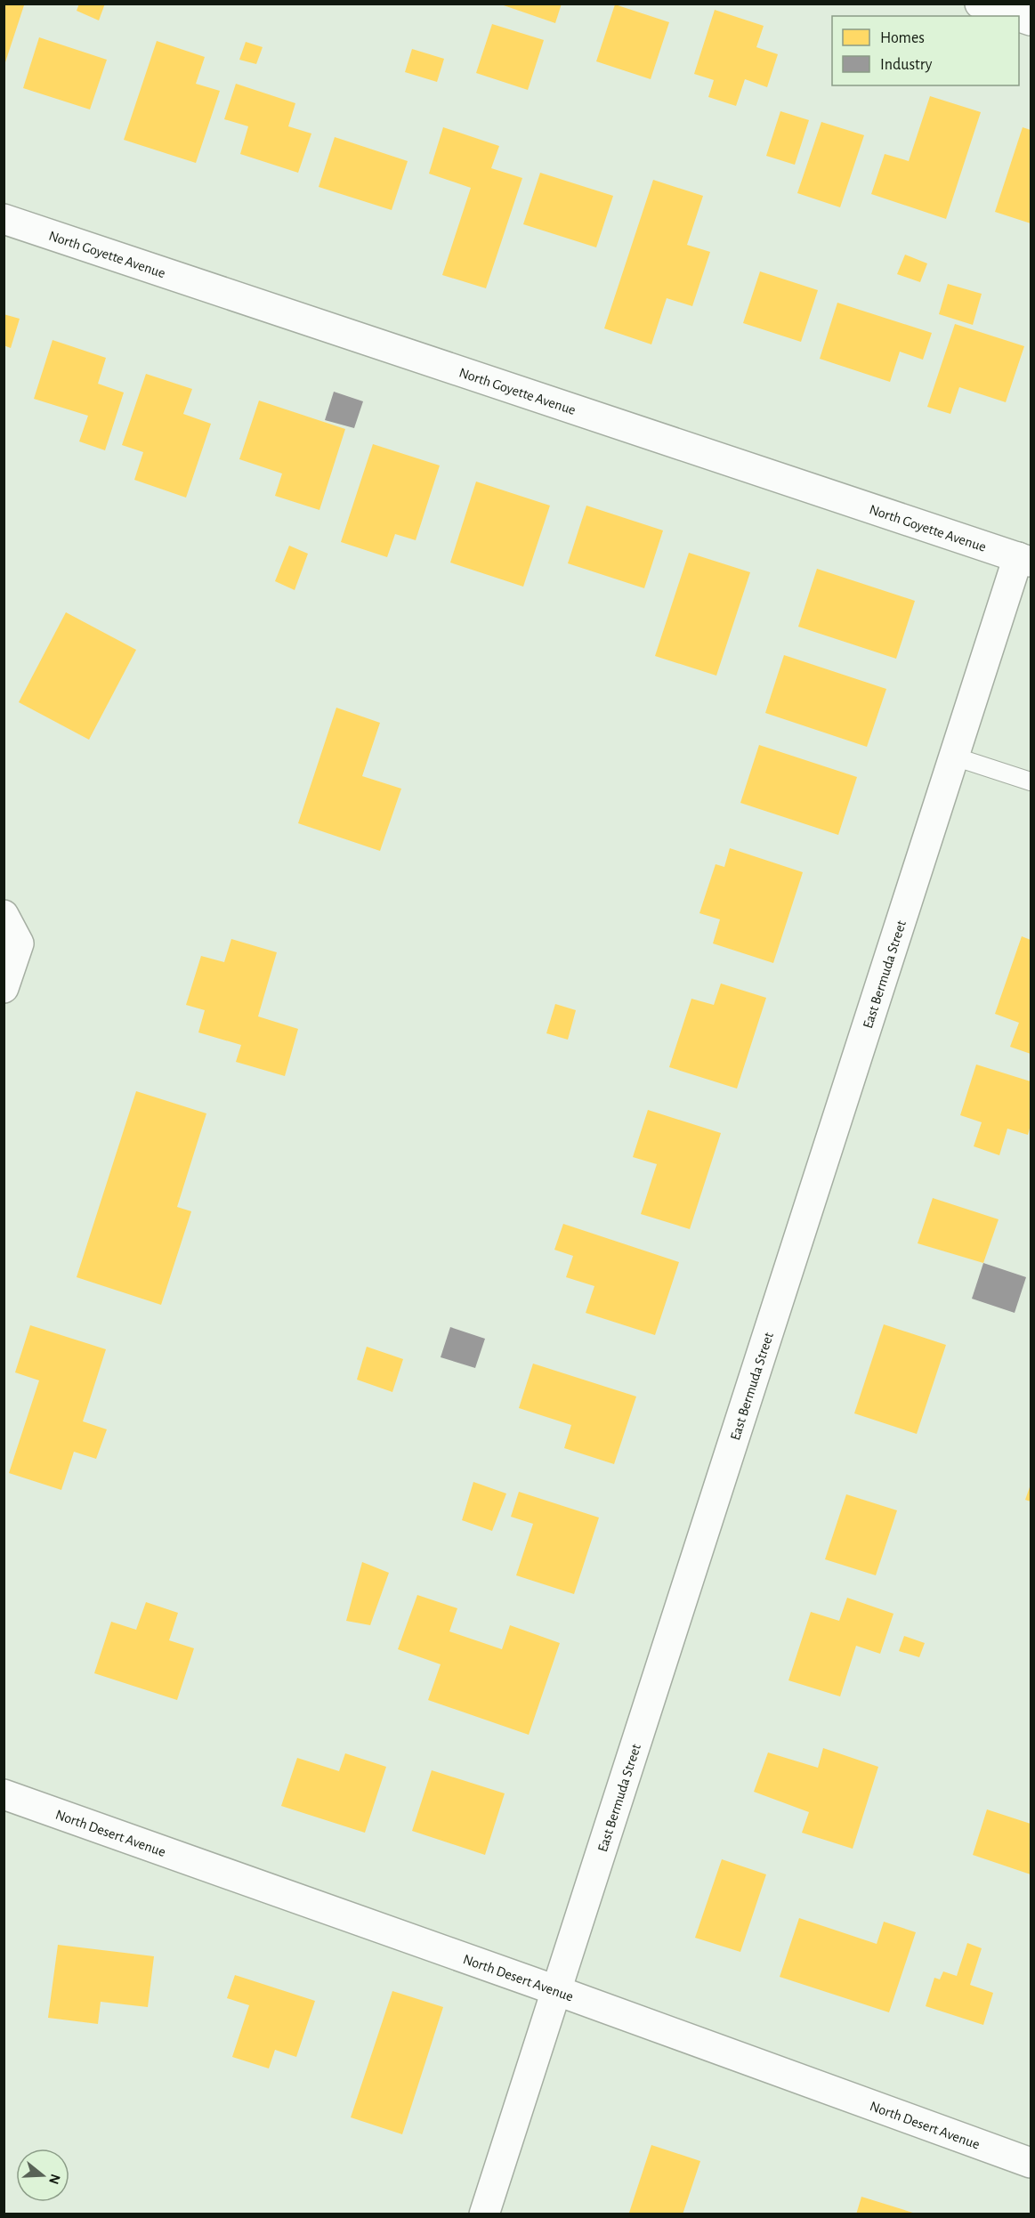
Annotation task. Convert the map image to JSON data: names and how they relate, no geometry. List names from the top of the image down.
{
  "streets": {
    "street": ["North Goyette Avenue", "East Bermuda Street", "North Desert Avenue"]
  },
  "crossings": [
    ["North Goyette Avenue", "East Bermuda Street"],
    ["East Bermuda Street", "North Desert Avenue"]
  ],
  "legend": ["Homes", "Industry"],
  "north": "right"
}
